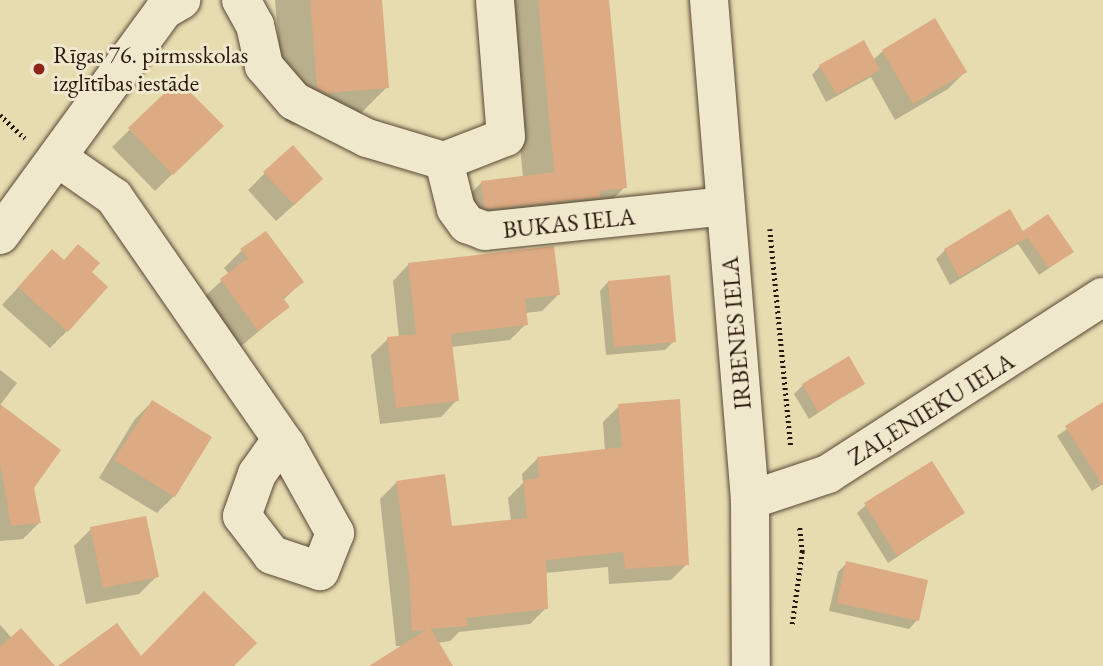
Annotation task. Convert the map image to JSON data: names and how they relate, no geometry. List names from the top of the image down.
{
  "streets": {
    "street": ["BUKAS IELA", "IRBENES IELA", "ZAĻENIEKU IELA"]
  },
  "crossings": [
    ["BUKAS IELA", "IRBENES IELA"],
    ["IRBENES IELA", "ZAĻENIEKU IELA"]
  ],
  "places": ["Rīgas 76. pirmsskolas izglītības iestāde"]
}
